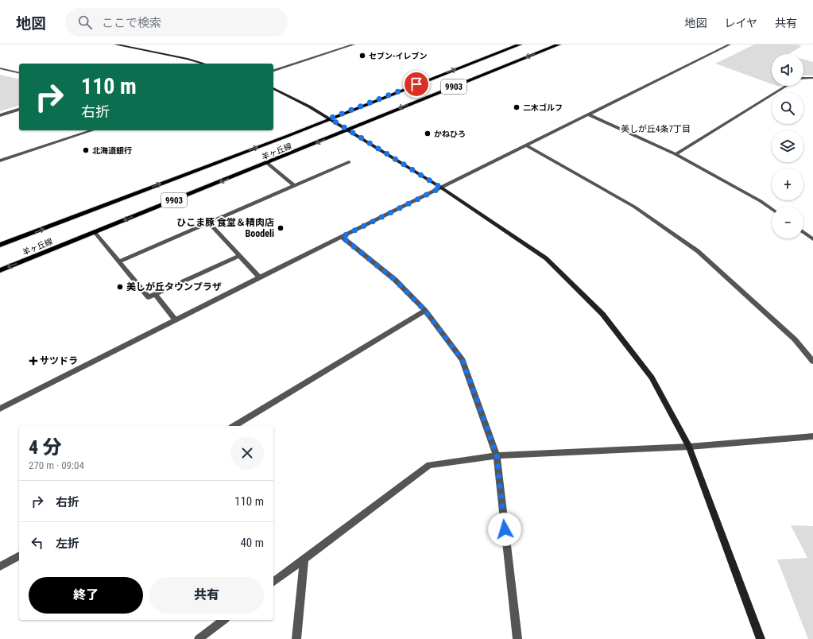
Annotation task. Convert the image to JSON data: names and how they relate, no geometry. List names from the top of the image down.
{
  "streets": {
    "main road": ["9903", "羊ヶ丘線"]
  },
  "districts": ["美しが丘4条7丁目"],
  "places": {
    "other": [
      "セブン-イレブン",
      "二木ゴルフ",
      "かねひろ",
      "北海道銀行",
      "ひこま豚 食堂＆精肉店 Boodeli",
      "美しが丘タウンプラザ"
    ],
    "health": ["サツドラ"]
  },
  "page": {
    "header": "地図",
    "search": "ここで検索",
    "nav": ["地図", "レイヤ", "共有"],
    "map_buttons": ["+", "−"],
    "turn": ["110 m", "右折"],
    "heading": ["4 分", "270 m · 09:04"],
    "list": [
      {
        "name": "右折",
        "value": "110 m"
      },
      {
        "name": "左折",
        "value": "40 m"
      }
    ],
    "buttons": ["終了", "共有"]
  }
}
